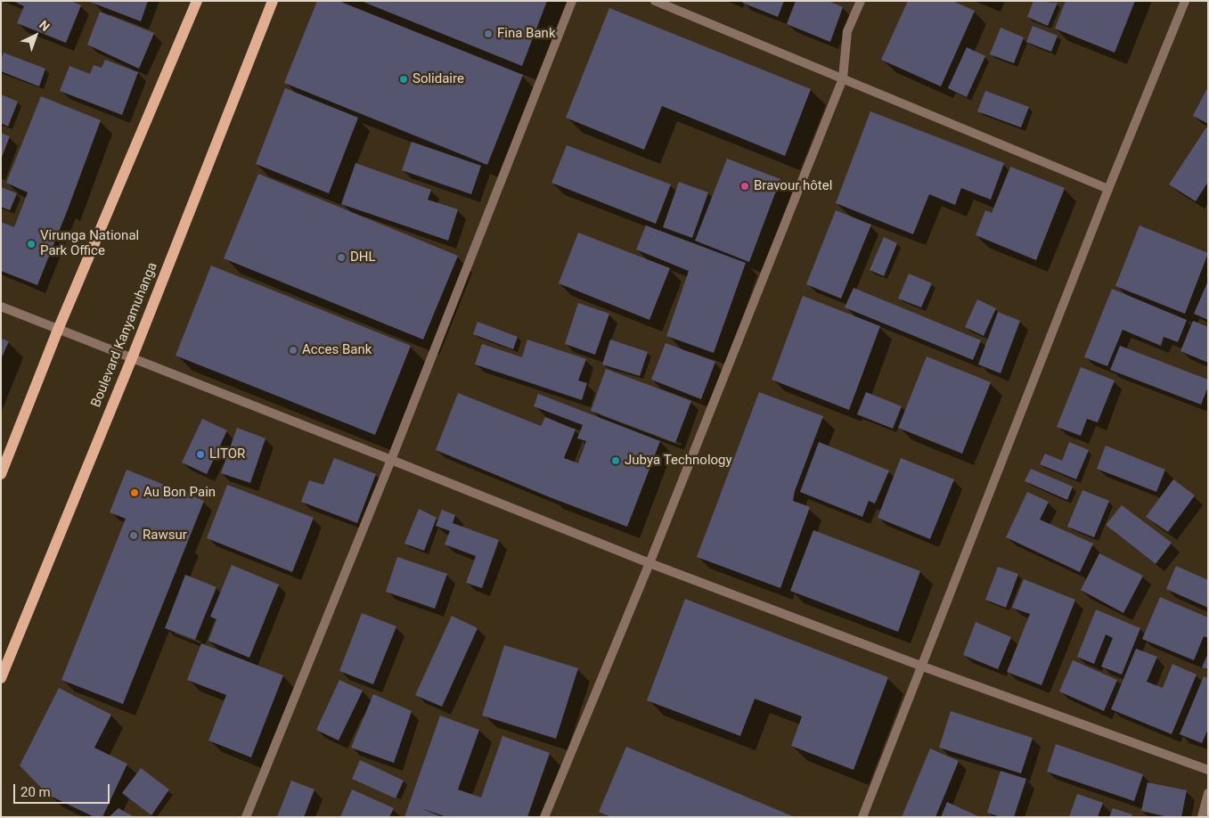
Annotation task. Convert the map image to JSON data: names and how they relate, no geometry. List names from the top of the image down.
{
  "streets": {
    "main road": ["Boulevard Kanyamuhanga"]
  },
  "places": [
    "Fina Bank",
    "Solidaire",
    "Bravour hôtel",
    "Virunga National Park Office",
    "DHL",
    "Acces Bank",
    "LITOR",
    "Jubya Technology",
    "Au Bon Pain",
    "Rawsur"
  ],
  "scale_bar": "20 m",
  "north": "top right"
}
